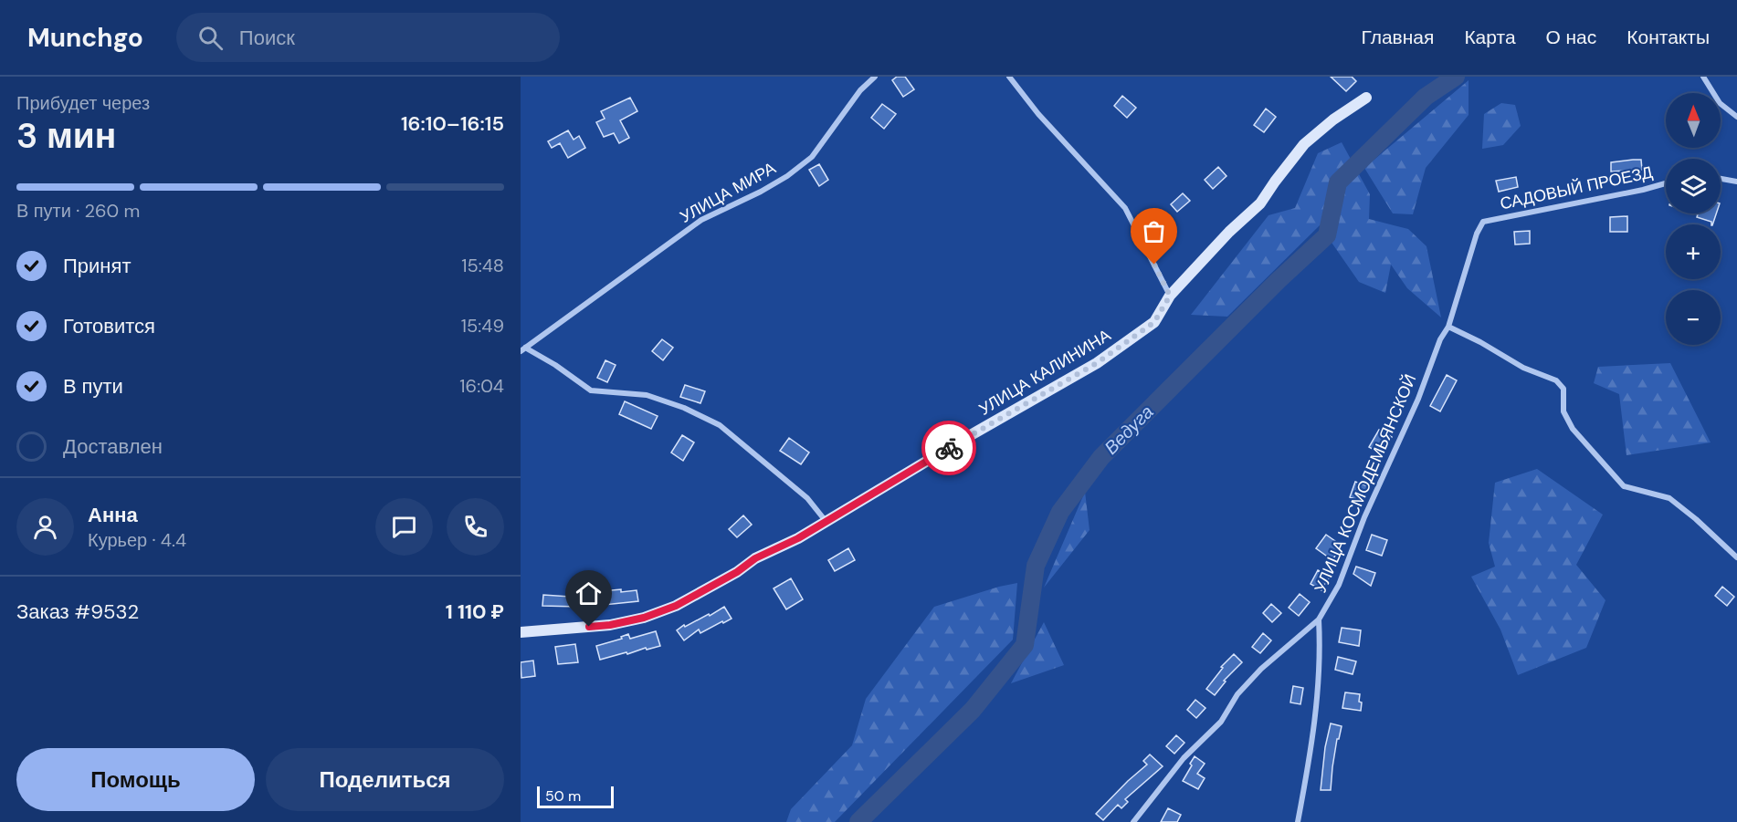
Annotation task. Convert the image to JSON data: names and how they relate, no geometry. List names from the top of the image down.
{
  "streets": {
    "street": [
      "САДОВЫЙ ПРОЕЗД",
      "УЛИЦА МИРА",
      "УЛИЦА КАЛИНИНА",
      "УЛИЦА КОСМОДЕМЬЯНСКОЙ"
    ]
  },
  "crossings": [
    ["САДОВЫЙ ПРОЕЗД", "УЛИЦА КОСМОДЕМЬЯНСКОЙ"]
  ],
  "water": ["Ведуга"],
  "scale_bar": "50 m",
  "north": "top",
  "page": {
    "header": "Munchgo",
    "search": "Поиск",
    "nav": [
      "Главная",
      "Карта",
      "О нас",
      "Контакты"
    ],
    "heading": ["3 мин", "Прибудет через", "16:10–16:15"],
    "panel": [
      "Анна",
      "Курьер · 4.4",
      "Заказ #9532",
      "1 110 ₽"
    ],
    "map_buttons": ["+", "−"],
    "bar": "В пути · 260 m",
    "list": [
      ["Принят", "15:48"],
      ["Готовится", "15:49"],
      ["В пути", "16:04"],
      "Доставлен"
    ],
    "buttons": ["Помощь", "Поделиться"],
    "scale": "50 m"
  }
}
